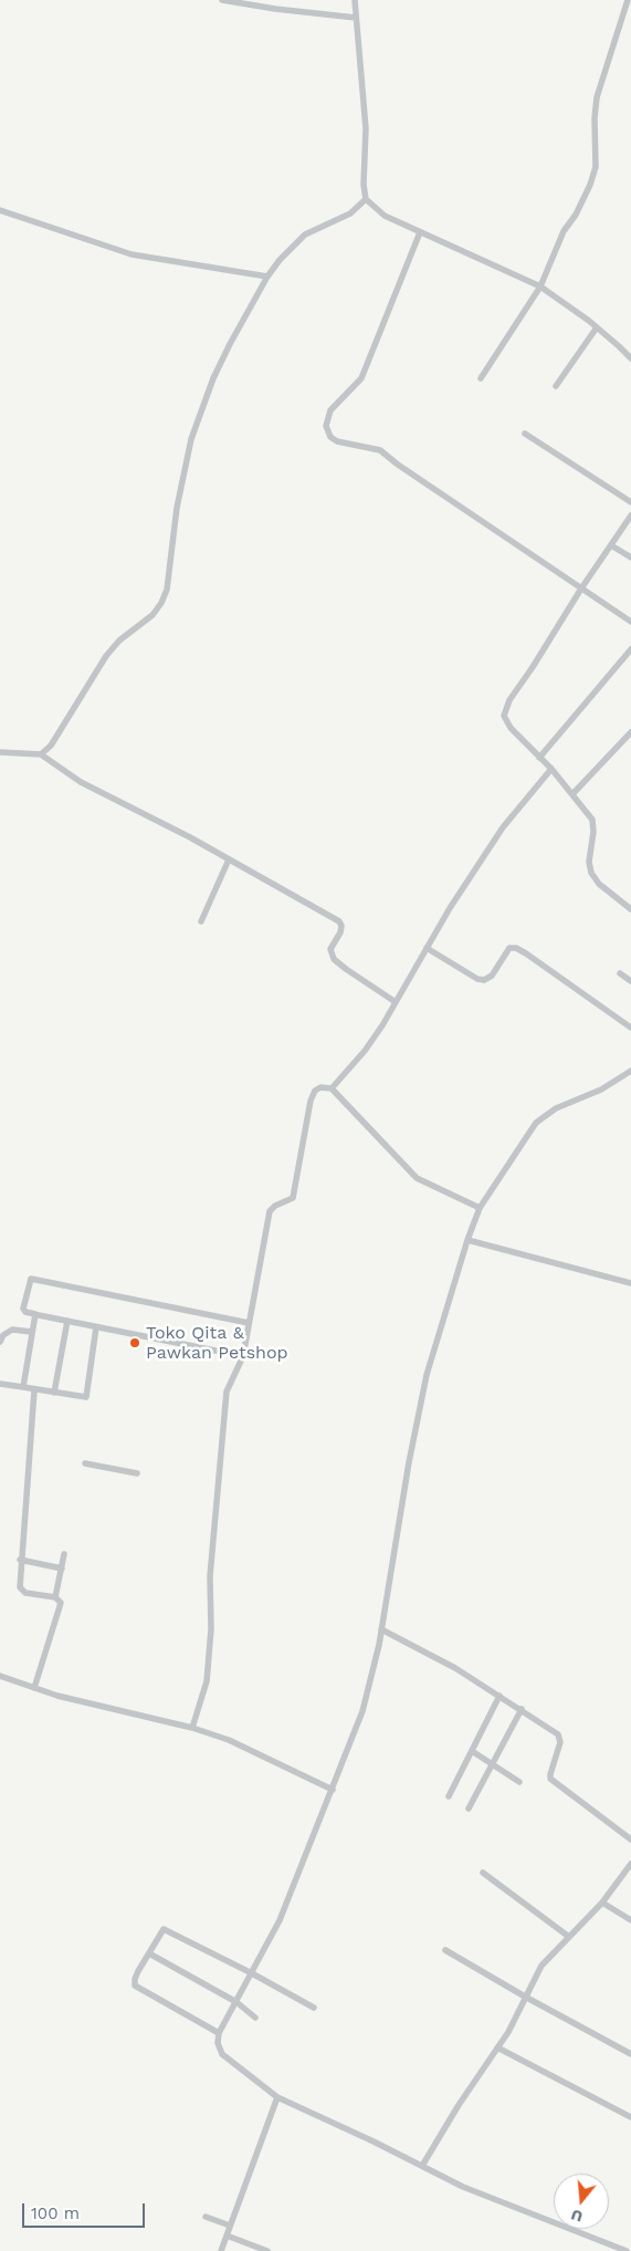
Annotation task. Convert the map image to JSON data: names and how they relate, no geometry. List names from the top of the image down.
{
  "places": ["Toko Qita & Pawkan Petshop"],
  "scale_bar": "100 m",
  "north": "bottom"
}
